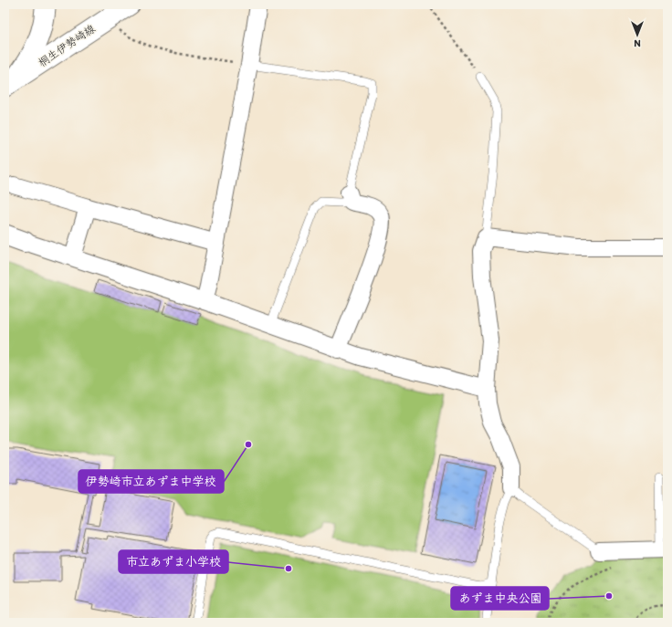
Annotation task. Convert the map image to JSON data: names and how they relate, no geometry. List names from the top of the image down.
{
  "streets": {
    "main road": ["桐生伊勢崎線"]
  },
  "places": ["伊勢崎市立あずま中学校", "市立あずま小学校", "あずま中央公園"],
  "north": "bottom"
}
